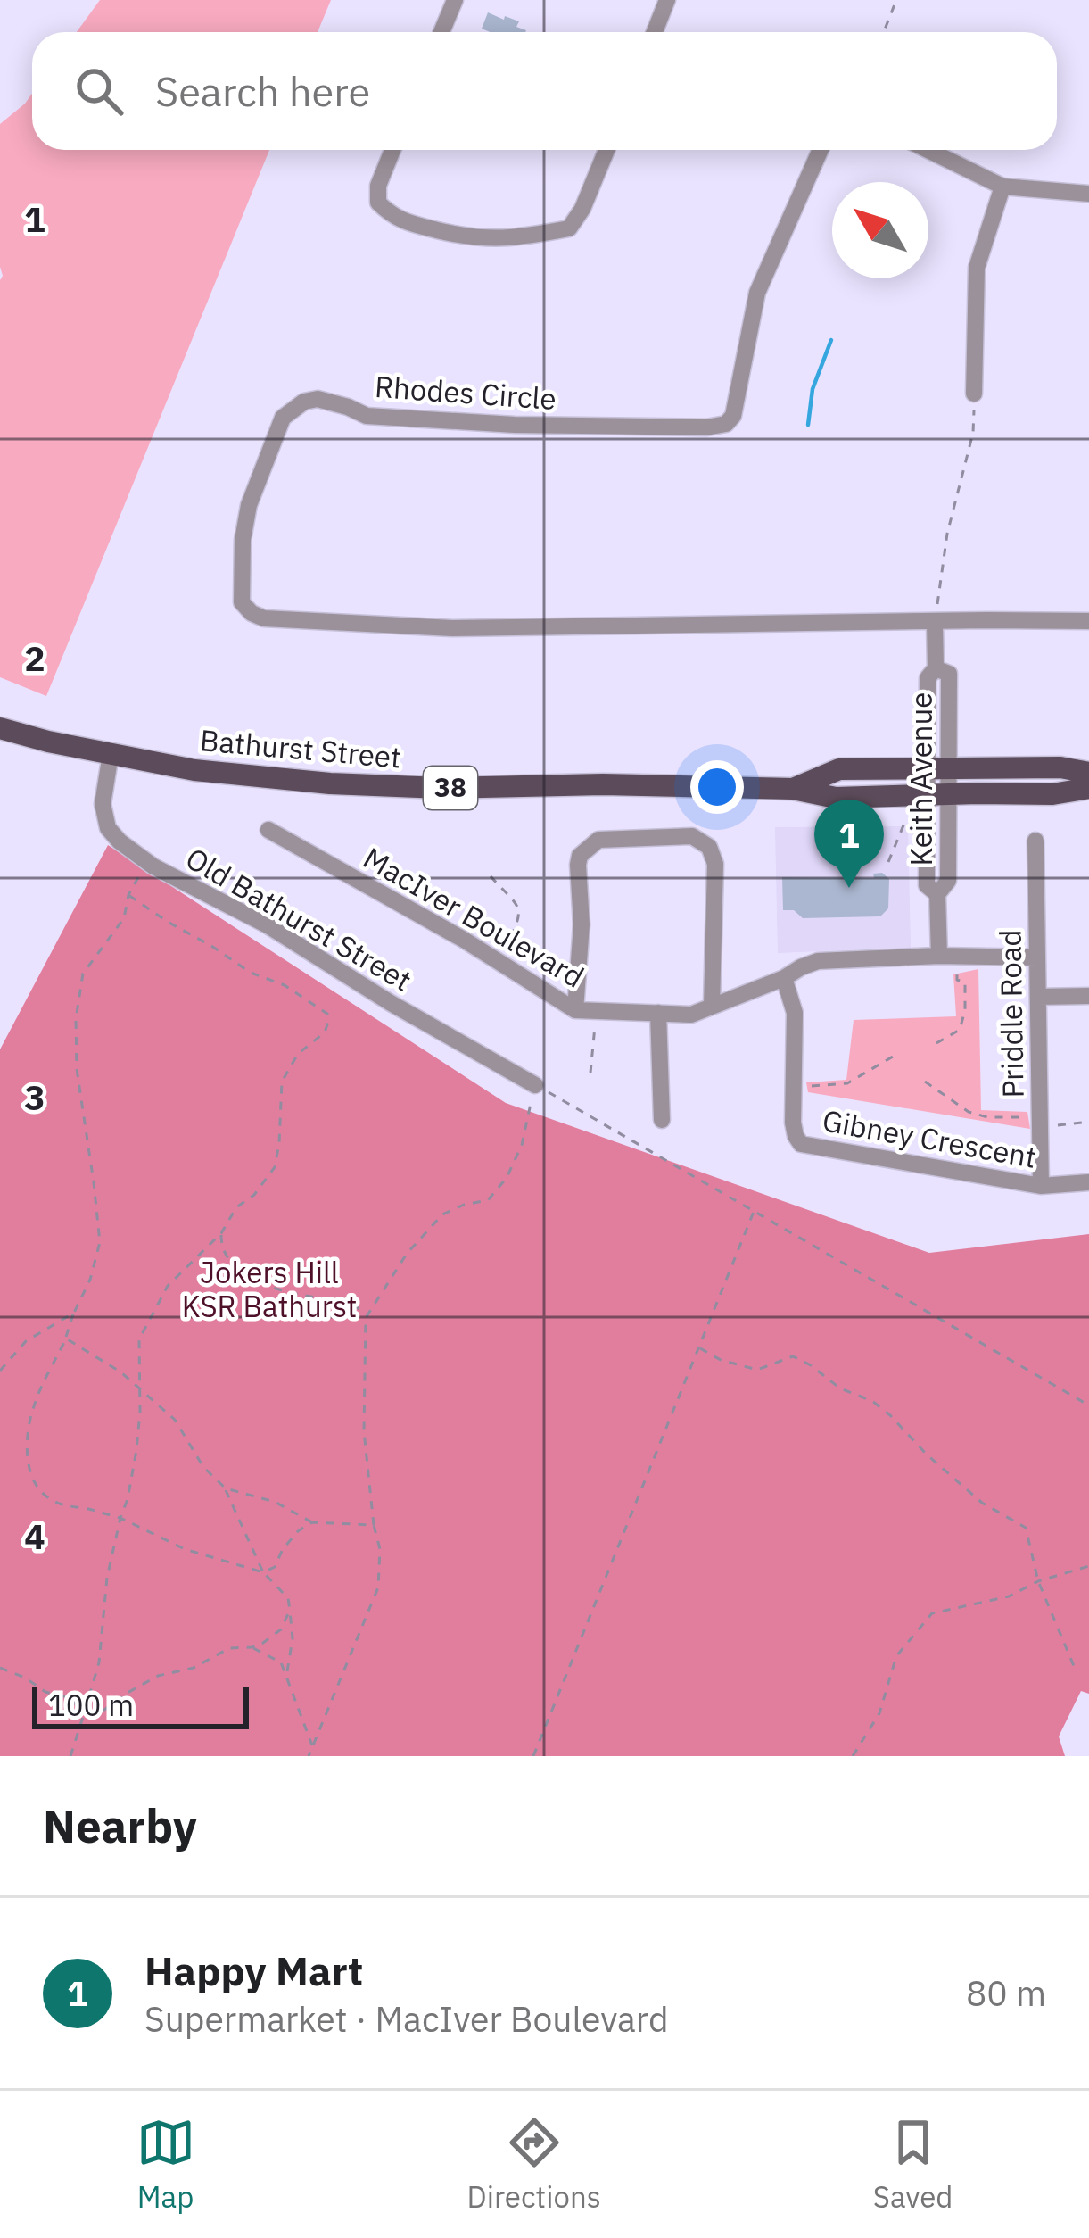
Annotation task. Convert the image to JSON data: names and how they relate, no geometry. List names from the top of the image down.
{
  "streets": {
    "main road": ["Bathurst Street", "38"],
    "street": [
      "Rhodes Circle",
      "Keith Avenue",
      "MacIver Boulevard",
      "Old Bathurst Street",
      "Priddle Road",
      "Gibney Crescent"
    ]
  },
  "crossings": [
    ["Rhodes Circle", "Keith Avenue"],
    ["Bathurst Street", "Keith Avenue"],
    ["Bathurst Street", "Old Bathurst Street"],
    ["Keith Avenue", "MacIver Boulevard"],
    ["MacIver Boulevard", "Priddle Road"],
    ["MacIver Boulevard", "Gibney Crescent"],
    ["Priddle Road", "Gibney Crescent"]
  ],
  "parks": ["Jokers Hill KSR Bathurst"],
  "scale_bar": "100 m",
  "north": "top left",
  "page": {
    "search": "Search here",
    "pins": "1",
    "scale": "100 m",
    "heading": "Nearby",
    "list": [
      {
        "mark": "1",
        "name": "Happy Mart",
        "note": "Supermarket · MacIver Boulevard",
        "value": "80 m"
      }
    ],
    "nav": ["Map", "Directions", "Saved"]
  },
  "grid": {
    "rows": [
      "1",
      "2",
      "3",
      "4"
    ]
  }
}
